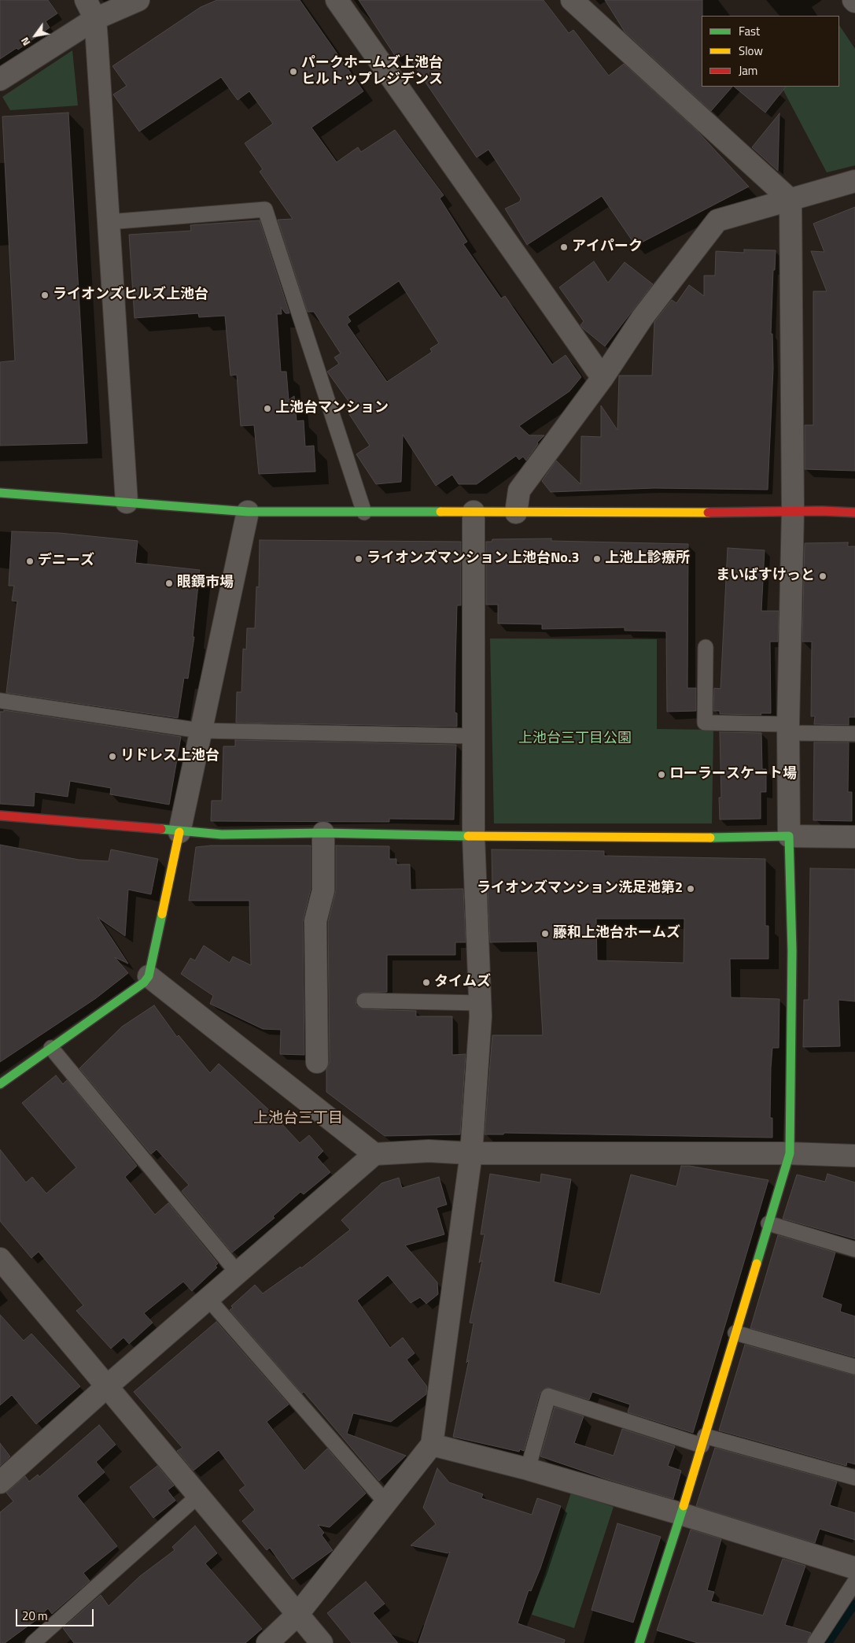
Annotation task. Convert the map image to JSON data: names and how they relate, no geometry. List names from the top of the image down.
{
  "districts": ["上池台三丁目"],
  "parks": ["上池台三丁目公園"],
  "places": [
    "パークホームズ上池台 ヒルトップレジデンス",
    "アイパーク",
    "ライオンズヒルズ上池台",
    "上池台マンション",
    "ライオンズマンション上池台No.3",
    "上池上診療所",
    "デニーズ",
    "まいばすけっと",
    "眼鏡市場",
    "リドレス上池台",
    "ローラースケート場",
    "ライオンズマンション洗足池第2",
    "藤和上池台ホームズ",
    "タイムズ"
  ],
  "legend": ["Fast", "Slow", "Jam"],
  "scale_bar": "20 m",
  "north": "bottom left"
}
